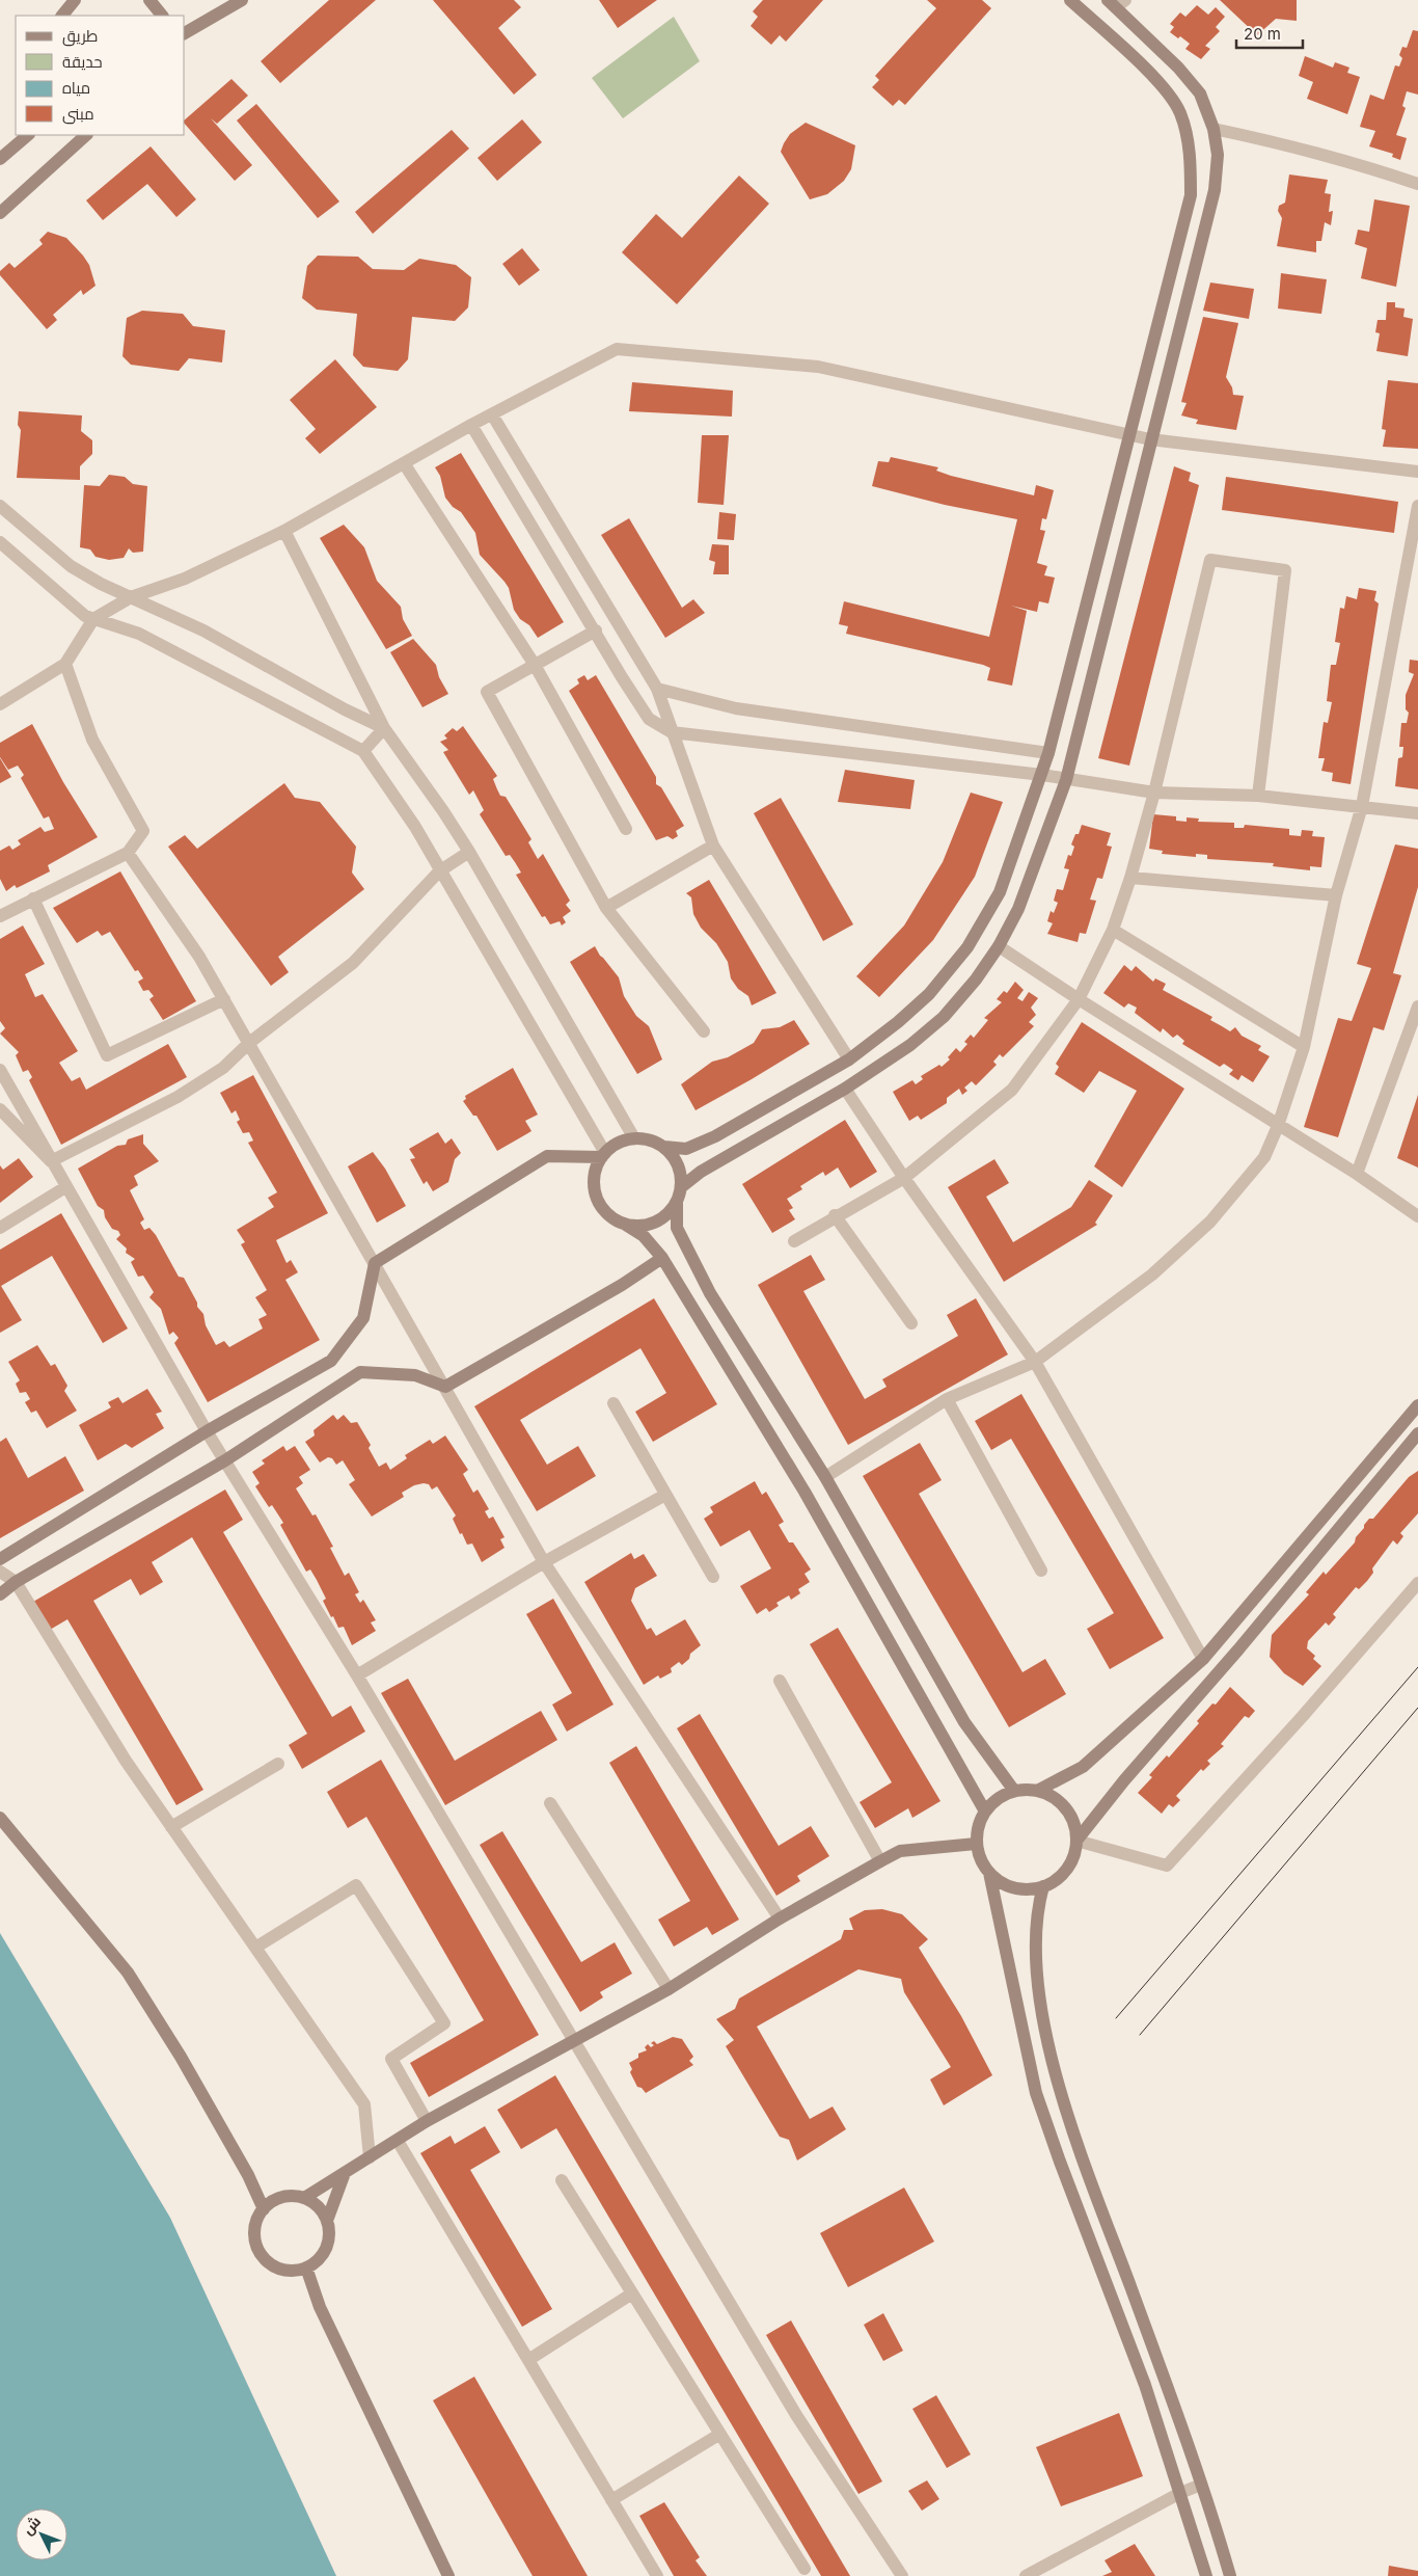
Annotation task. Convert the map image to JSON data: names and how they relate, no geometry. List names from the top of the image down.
{
  "legend": [
    "طريق",
    "حديقة",
    "مياه",
    "مبنى"
  ],
  "scale_bar": "20 m",
  "north": "top left"
}
